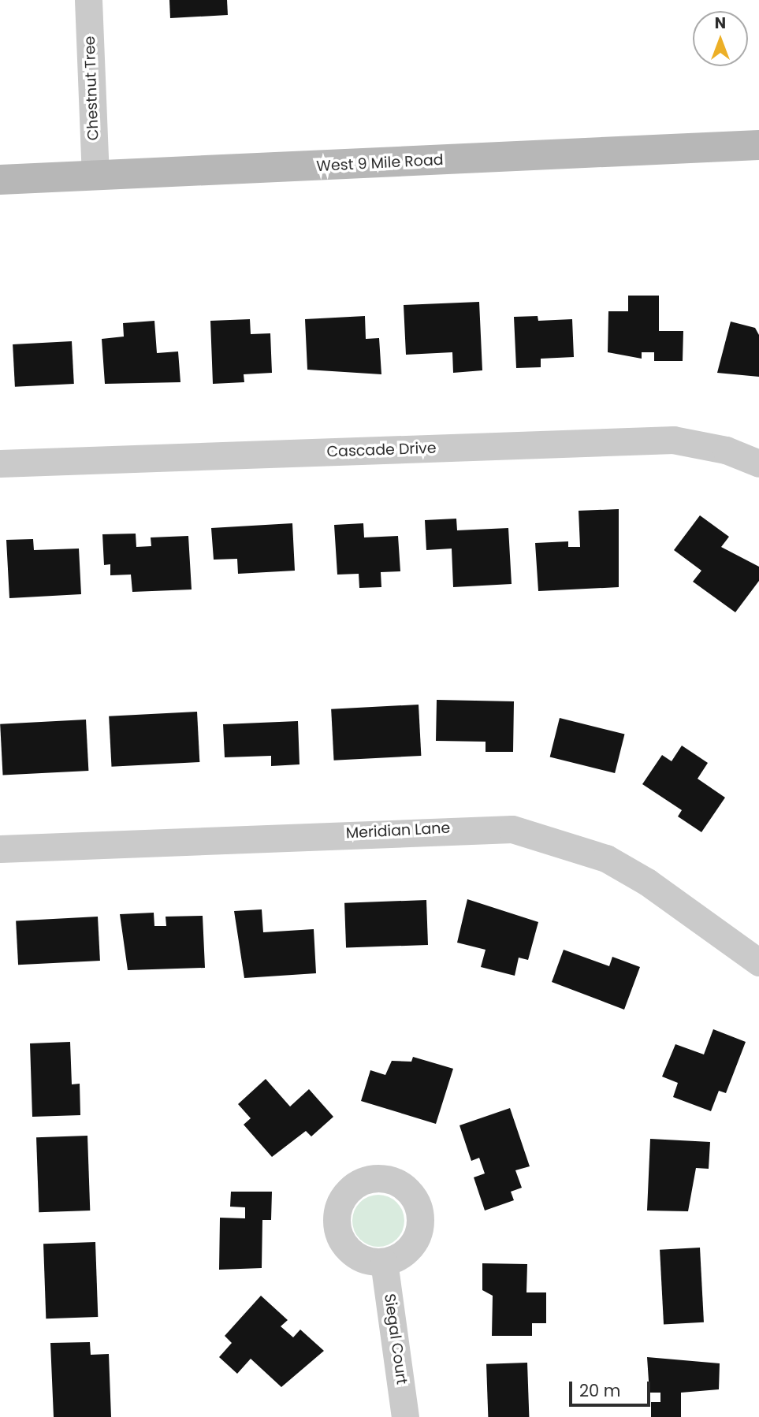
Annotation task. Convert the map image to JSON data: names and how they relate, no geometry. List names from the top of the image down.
{
  "streets": {
    "street": [
      "Chestnut Tree",
      "West 9 Mile Road",
      "Cascade Drive",
      "Meridian Lane",
      "Siegal Court"
    ]
  },
  "crossings": [
    ["Chestnut Tree", "West 9 Mile Road"]
  ],
  "scale_bar": "20 m",
  "north": "top"
}
